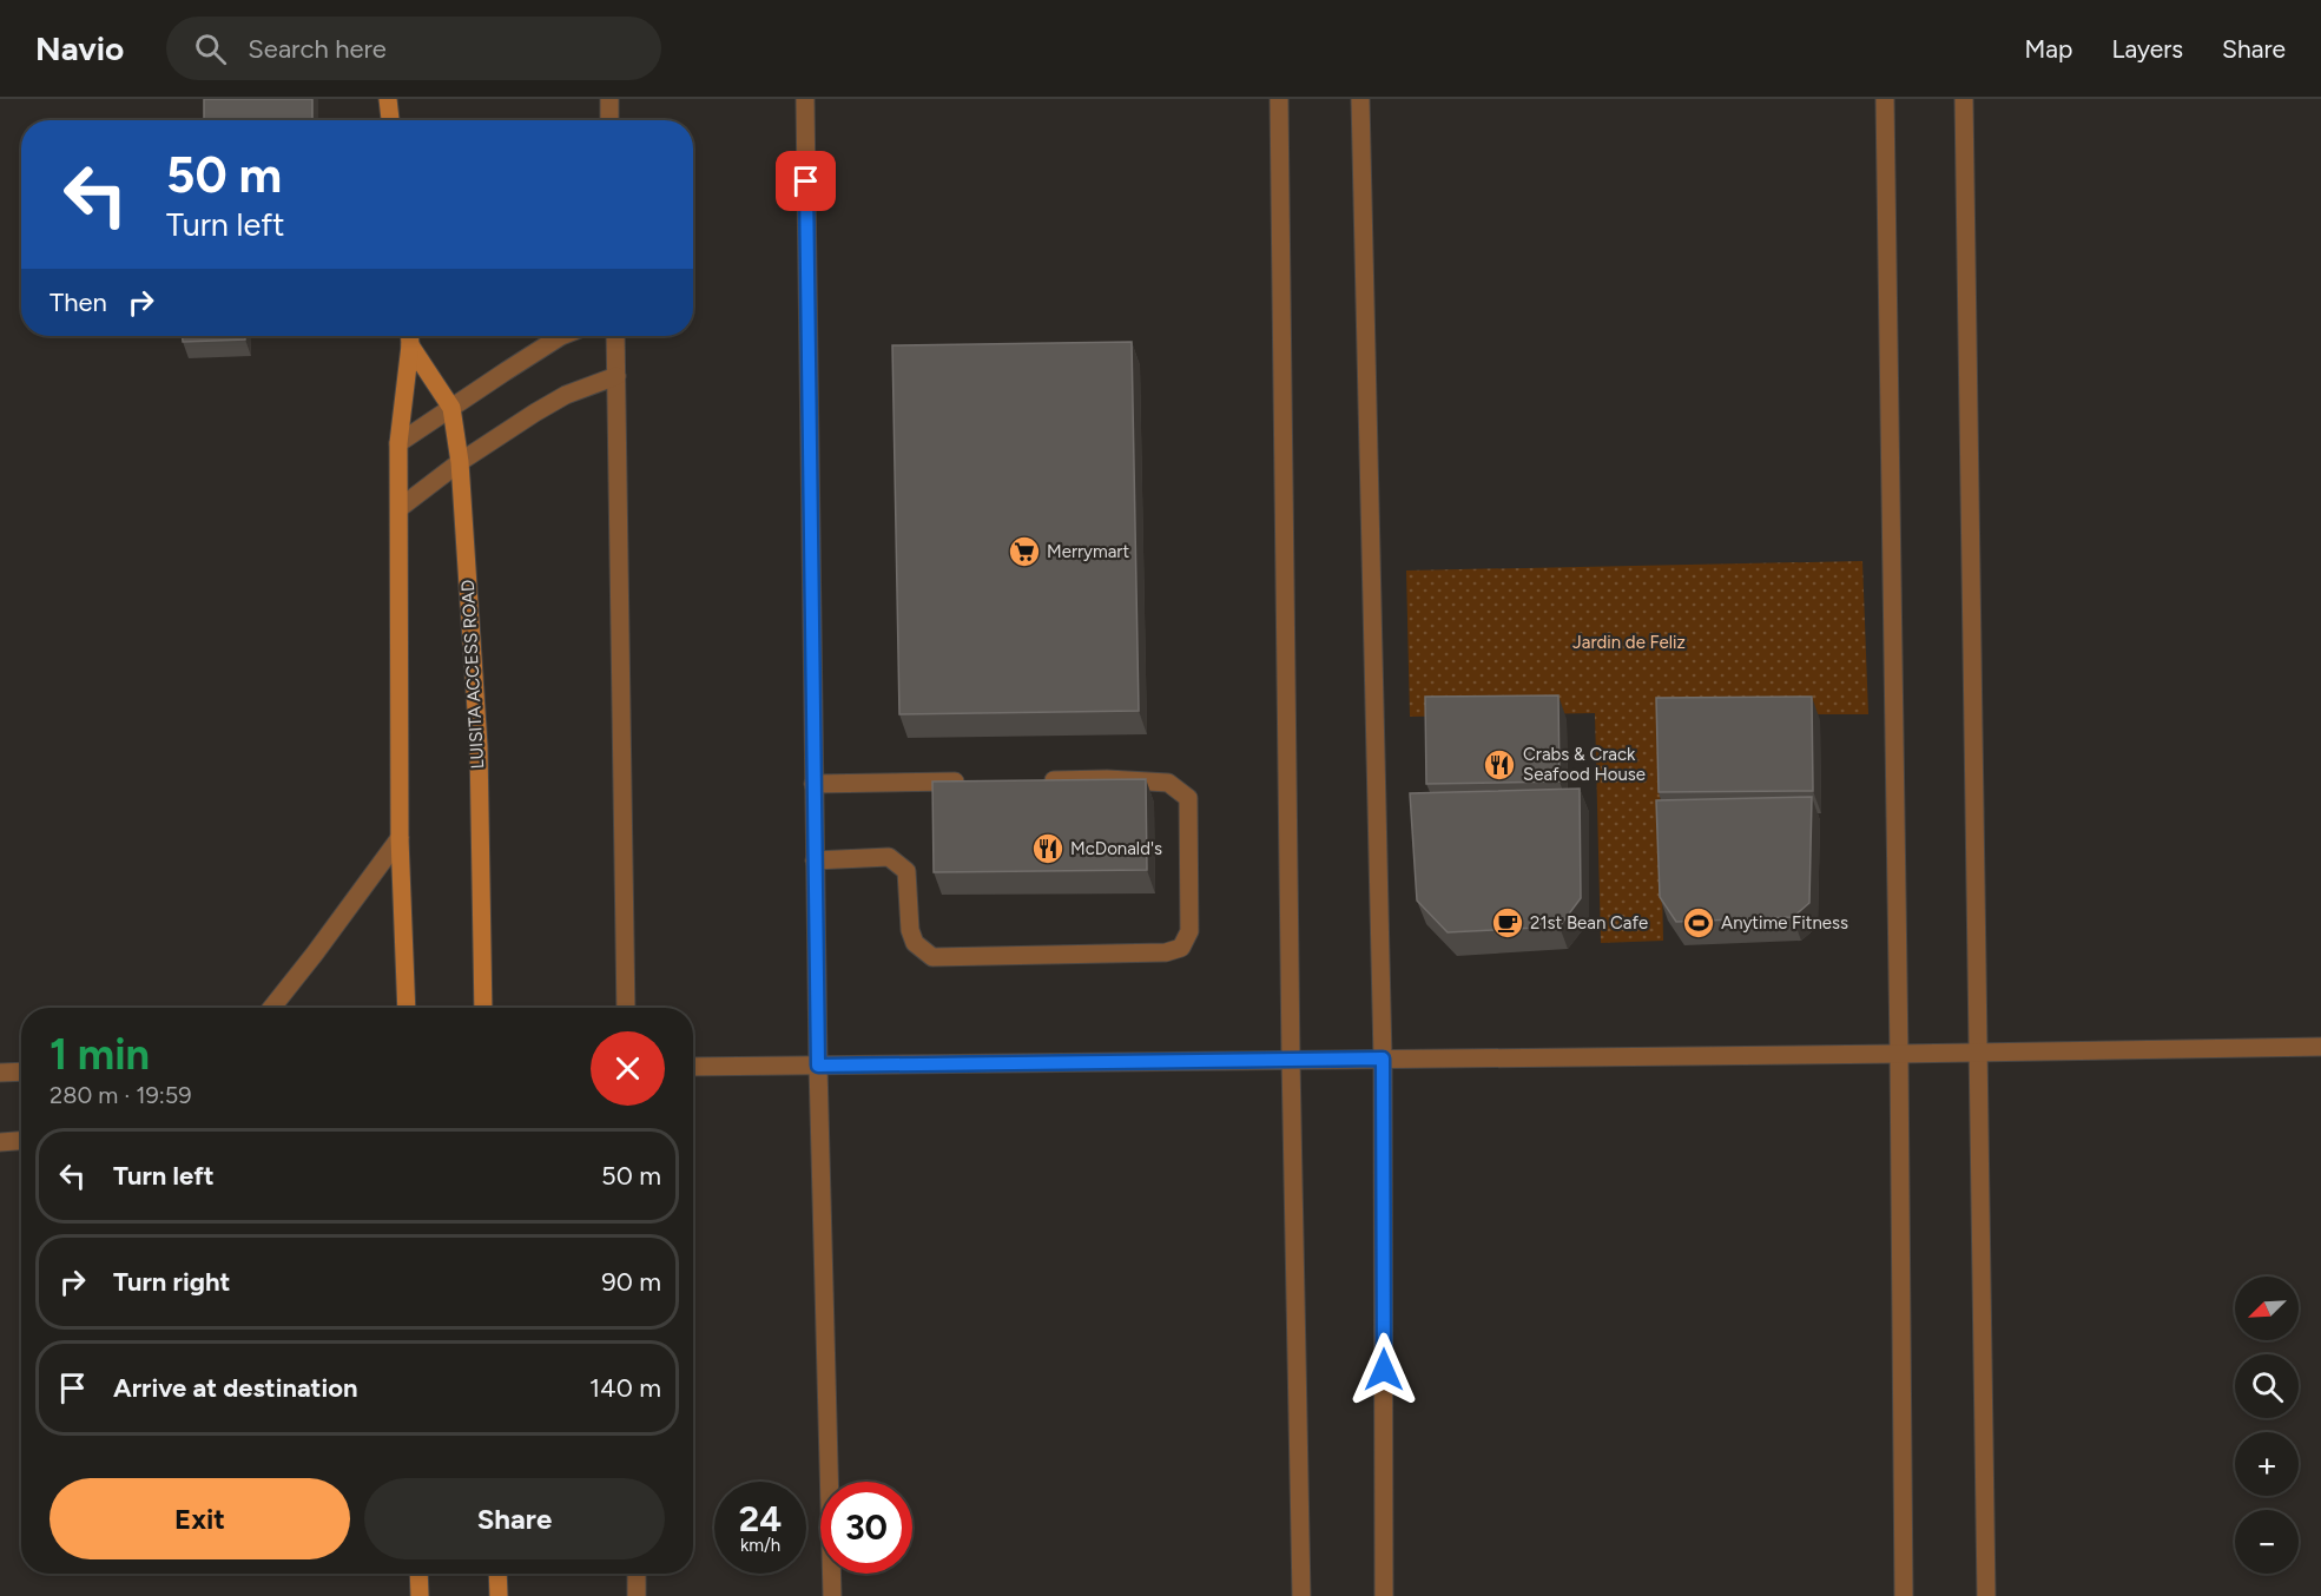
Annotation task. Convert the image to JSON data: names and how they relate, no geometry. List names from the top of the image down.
{
  "streets": {
    "main road": ["LUISITA ACCESS ROAD"]
  },
  "parks": ["Jardin de Feliz"],
  "places": {
    "supermarket": ["Merrymart"],
    "restaurant": ["Crabs & Crack Seafood House", "McDonald's"],
    "cafe": ["21st Bean Cafe"],
    "sports": ["Anytime Fitness"]
  },
  "north": "bottom left",
  "page": {
    "header": "Navio",
    "search": "Search here",
    "nav": ["Map", "Layers", "Share"],
    "turn": ["50 m", "Turn left"],
    "then": "Then",
    "heading": ["1 min", "280 m · 19:59"],
    "list": [
      {
        "name": "Turn left",
        "value": "50 m"
      },
      {
        "name": "Turn right",
        "value": "90 m"
      },
      {
        "name": "Arrive at destination",
        "value": "140 m"
      }
    ],
    "map_buttons": ["+", "−"],
    "buttons": ["Exit", "Share"],
    "speed": "24 km/h",
    "limit": "30"
  }
}
